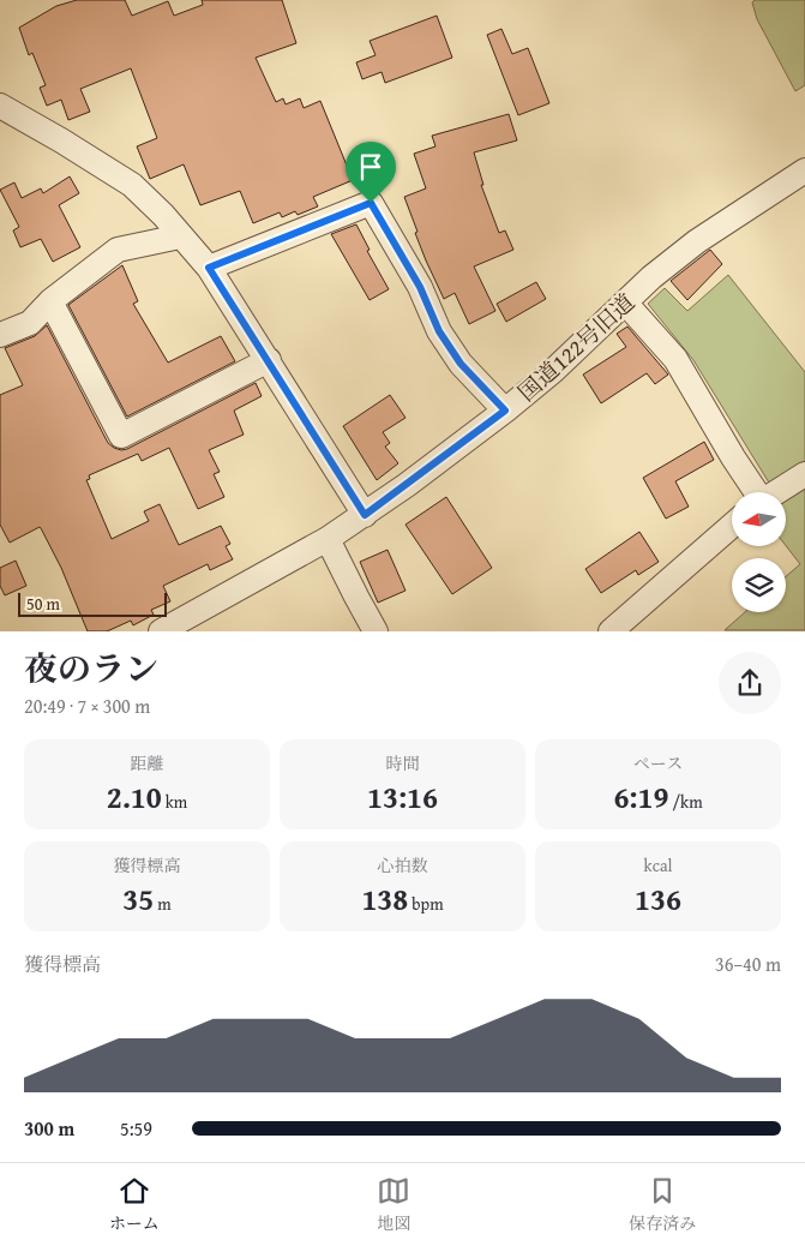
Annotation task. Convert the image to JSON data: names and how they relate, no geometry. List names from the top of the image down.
{
  "streets": {
    "street": ["国道122号旧道"]
  },
  "scale_bar": "50 m",
  "north": "left",
  "page": {
    "scale": "50 m",
    "heading": ["夜のラン", "20:49 · 7 × 300 m"],
    "stats": [
      ["距離", "2.10 km"],
      ["時間", "13:16"],
      ["ペース", "6:19 /km"],
      ["獲得標高", "35 m"],
      ["心拍数", "138 bpm"],
      ["kcal", "136"]
    ],
    "chart": ["獲得標高", "36–40 m"],
    "list": [
      {
        "name": "300 m",
        "note": "5:59"
      }
    ],
    "tabs": ["ホーム", "地図", "保存済み"]
  }
}
